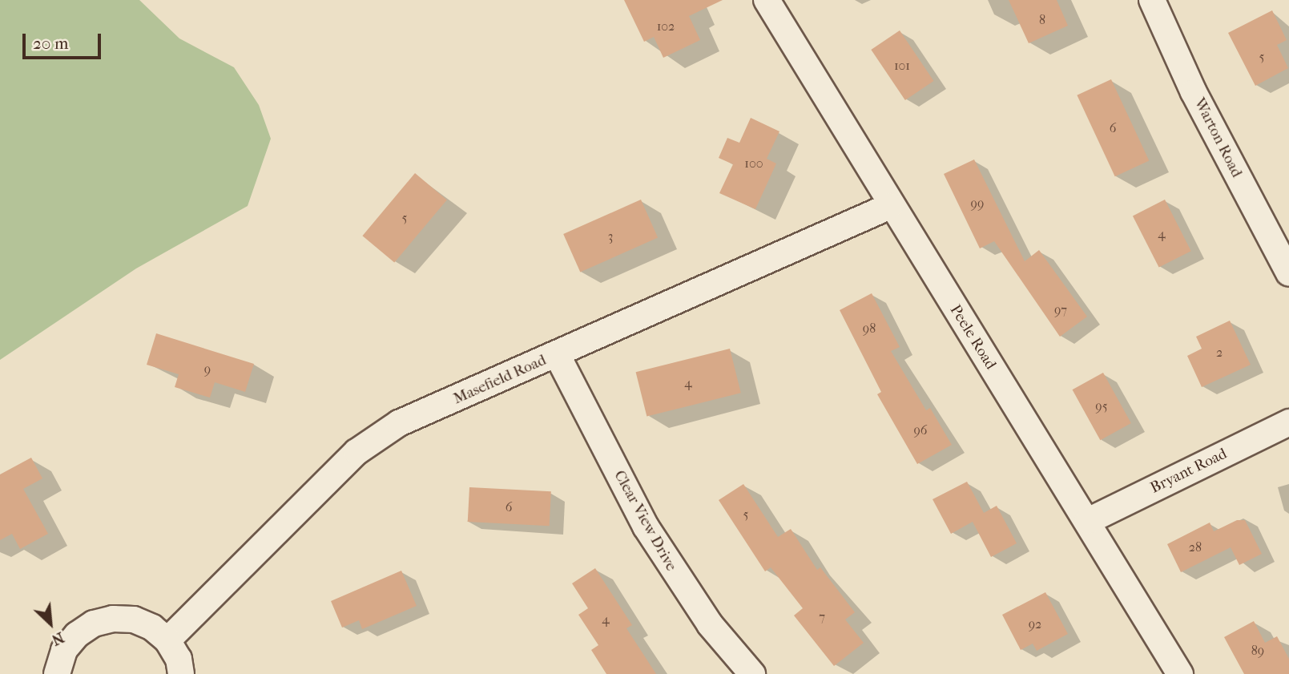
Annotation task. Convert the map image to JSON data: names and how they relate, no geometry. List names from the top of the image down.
{
  "streets": {
    "street": [
      "Warton Road",
      "Peele Road",
      "Masefield Road",
      "Bryant Road",
      "Clear View Drive"
    ]
  },
  "crossings": [
    ["Peele Road", "Masefield Road"],
    ["Peele Road", "Bryant Road"],
    ["Masefield Road", "Clear View Drive"]
  ],
  "house_numbers": [
    "8",
    "102",
    "5",
    "101",
    "6",
    "100",
    "99",
    "5",
    "4",
    "3",
    "97",
    "98",
    "2",
    "9",
    "4",
    "95",
    "96",
    "6",
    "5",
    "28",
    "7",
    "4",
    "92",
    "89"
  ],
  "scale_bar": "20 m",
  "north": "bottom right"
}
